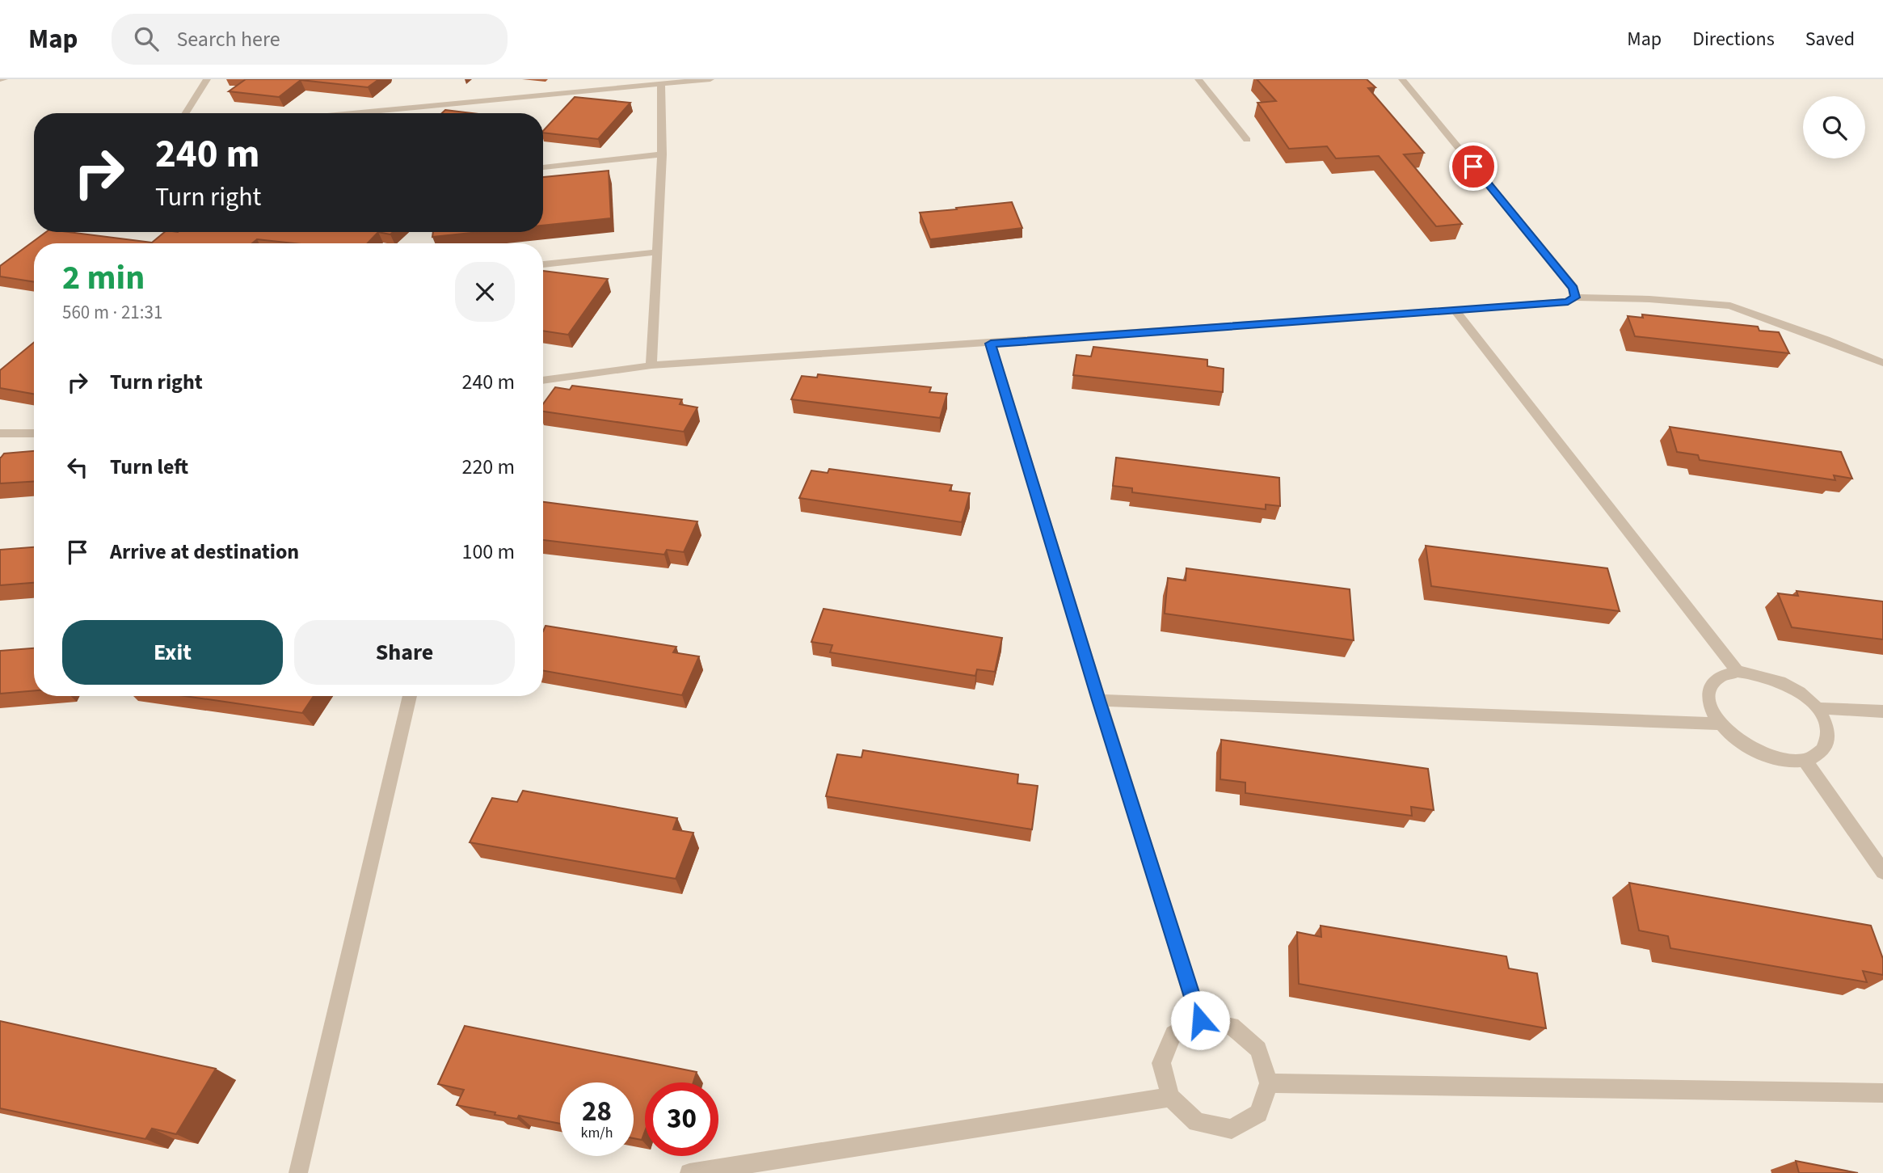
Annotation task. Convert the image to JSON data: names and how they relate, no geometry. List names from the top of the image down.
{
  "page": {
    "header": "Map",
    "search": "Search here",
    "nav": ["Map", "Directions", "Saved"],
    "turn": ["240 m", "Turn right"],
    "heading": ["2 min", "560 m · 21:31"],
    "list": [
      {
        "name": "Turn right",
        "value": "240 m"
      },
      {
        "name": "Turn left",
        "value": "220 m"
      },
      {
        "name": "Arrive at destination",
        "value": "100 m"
      }
    ],
    "buttons": ["Exit", "Share"],
    "speed": "28 km/h",
    "limit": "30"
  }
}
